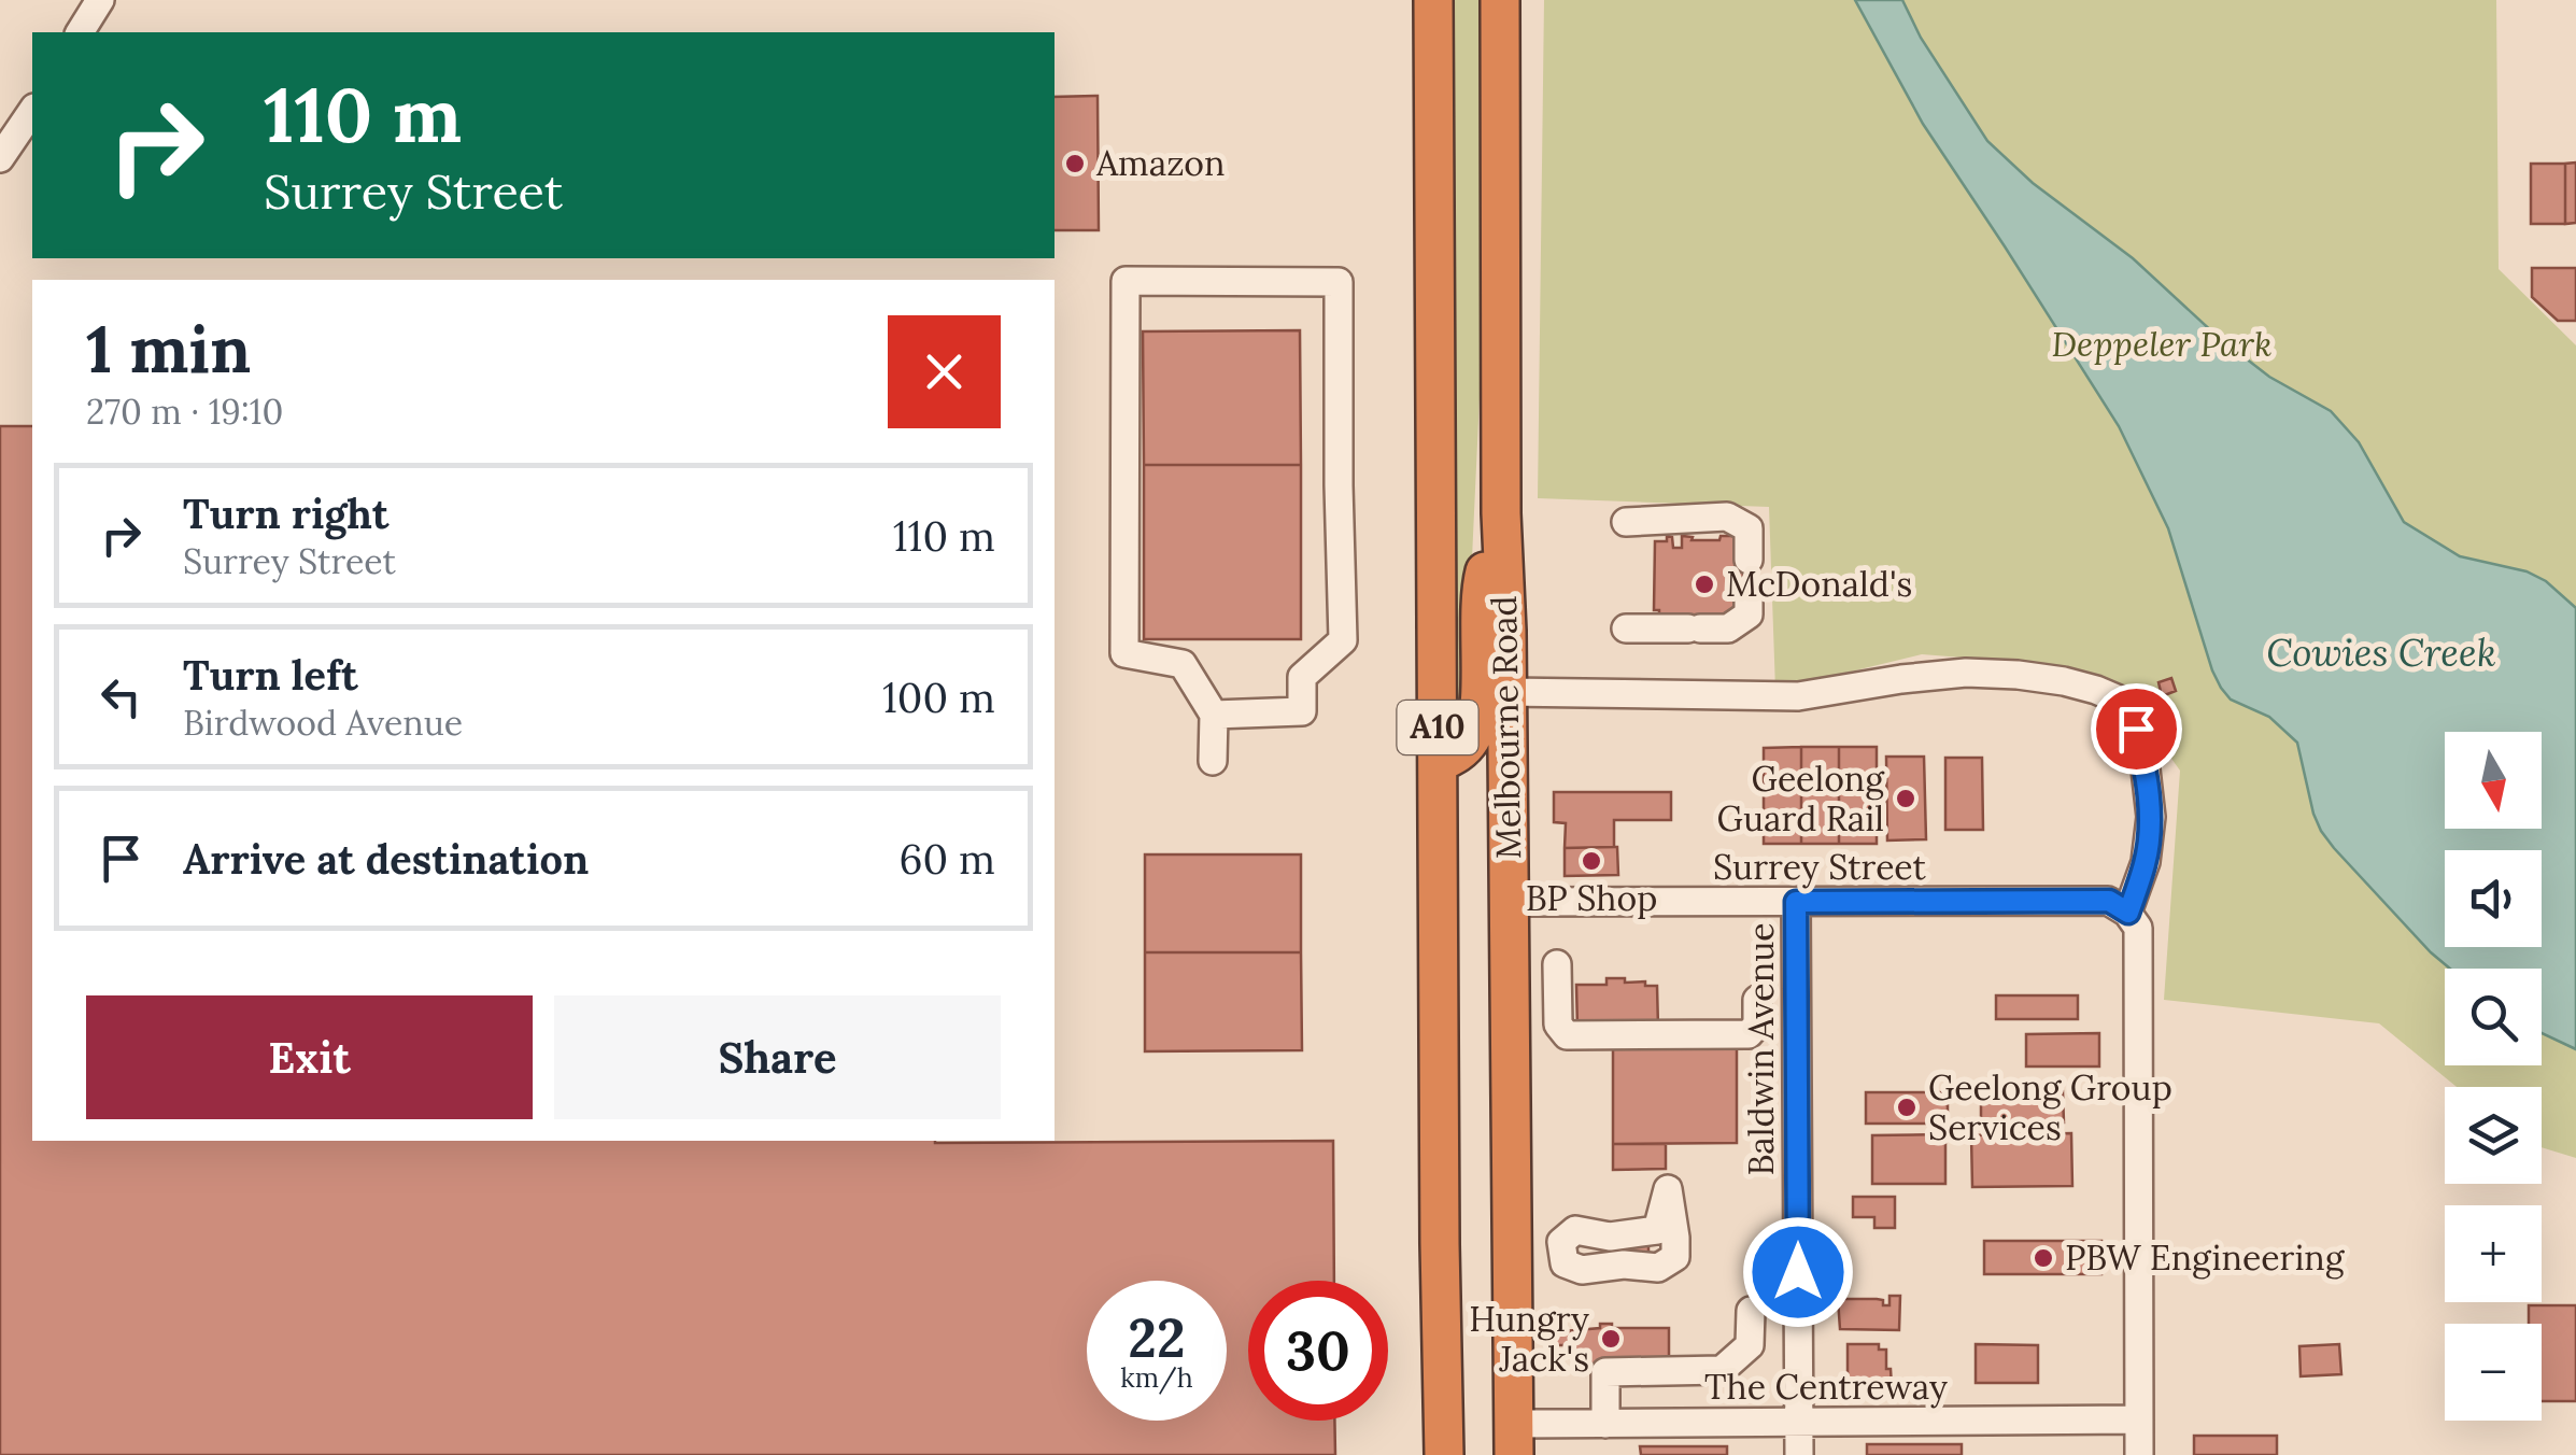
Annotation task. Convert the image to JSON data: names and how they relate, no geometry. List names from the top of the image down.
{
  "streets": {
    "highway": ["A10", "Melbourne Road"],
    "street": ["Surrey Street", "Baldwin Avenue", "The Centreway"]
  },
  "crossings": [
    ["Melbourne Road", "Surrey Street"],
    ["Melbourne Road", "The Centreway"],
    ["Surrey Street", "Baldwin Avenue"],
    ["Baldwin Avenue", "The Centreway"]
  ],
  "water": ["Cowies Creek"],
  "parks": ["Deppeler Park"],
  "places": [
    "Amazon",
    "McDonald's",
    "Geelong Guard Rail",
    "BP Shop",
    "Geelong Group Services",
    "PBW Engineering",
    "Hungry Jack's"
  ],
  "north": "bottom",
  "page": {
    "turn": ["110 m", "Surrey Street"],
    "heading": ["1 min", "270 m · 19:10"],
    "list": [
      {
        "name": "Turn right",
        "note": "Surrey Street",
        "value": "110 m"
      },
      {
        "name": "Turn left",
        "note": "Birdwood Avenue",
        "value": "100 m"
      },
      {
        "name": "Arrive at destination",
        "value": "60 m"
      }
    ],
    "map_buttons": ["+", "−"],
    "buttons": ["Exit", "Share"],
    "speed": "22 km/h",
    "limit": "30"
  }
}
